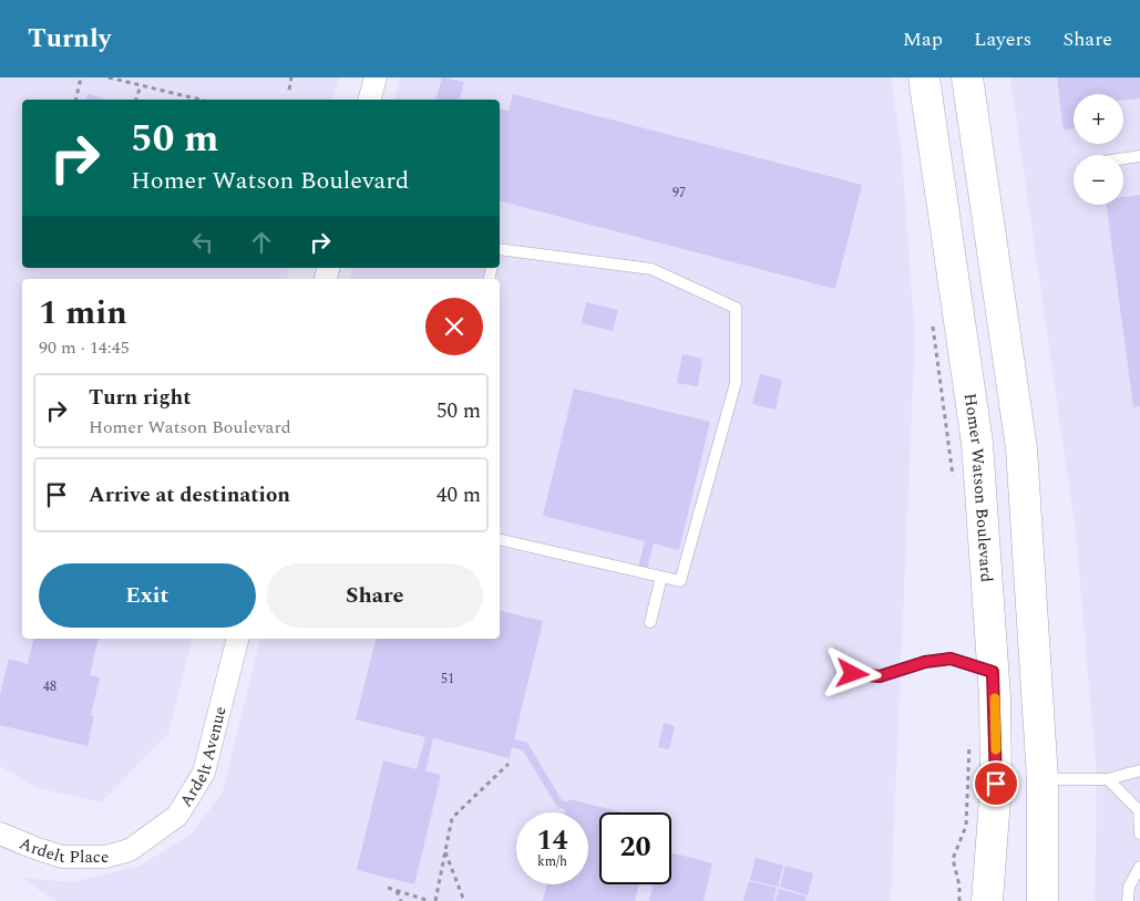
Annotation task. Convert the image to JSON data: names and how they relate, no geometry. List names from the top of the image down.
{
  "streets": {
    "main road": ["Homer Watson Boulevard"],
    "street": ["Ardelt Avenue", "Ardelt Place"]
  },
  "crossings": [
    ["Ardelt Avenue", "Ardelt Place"]
  ],
  "house_numbers": ["97", "51", "48"],
  "page": {
    "header": "Turnly",
    "nav": ["Map", "Layers", "Share"],
    "map_buttons": ["+", "−"],
    "turn": ["50 m", "Homer Watson Boulevard"],
    "heading": ["1 min", "90 m · 14:45"],
    "list": [
      {
        "name": "Turn right",
        "note": "Homer Watson Boulevard",
        "value": "50 m"
      },
      {
        "name": "Arrive at destination",
        "value": "40 m"
      }
    ],
    "buttons": ["Exit", "Share"],
    "speed": "14 km/h",
    "limit": "20"
  }
}
